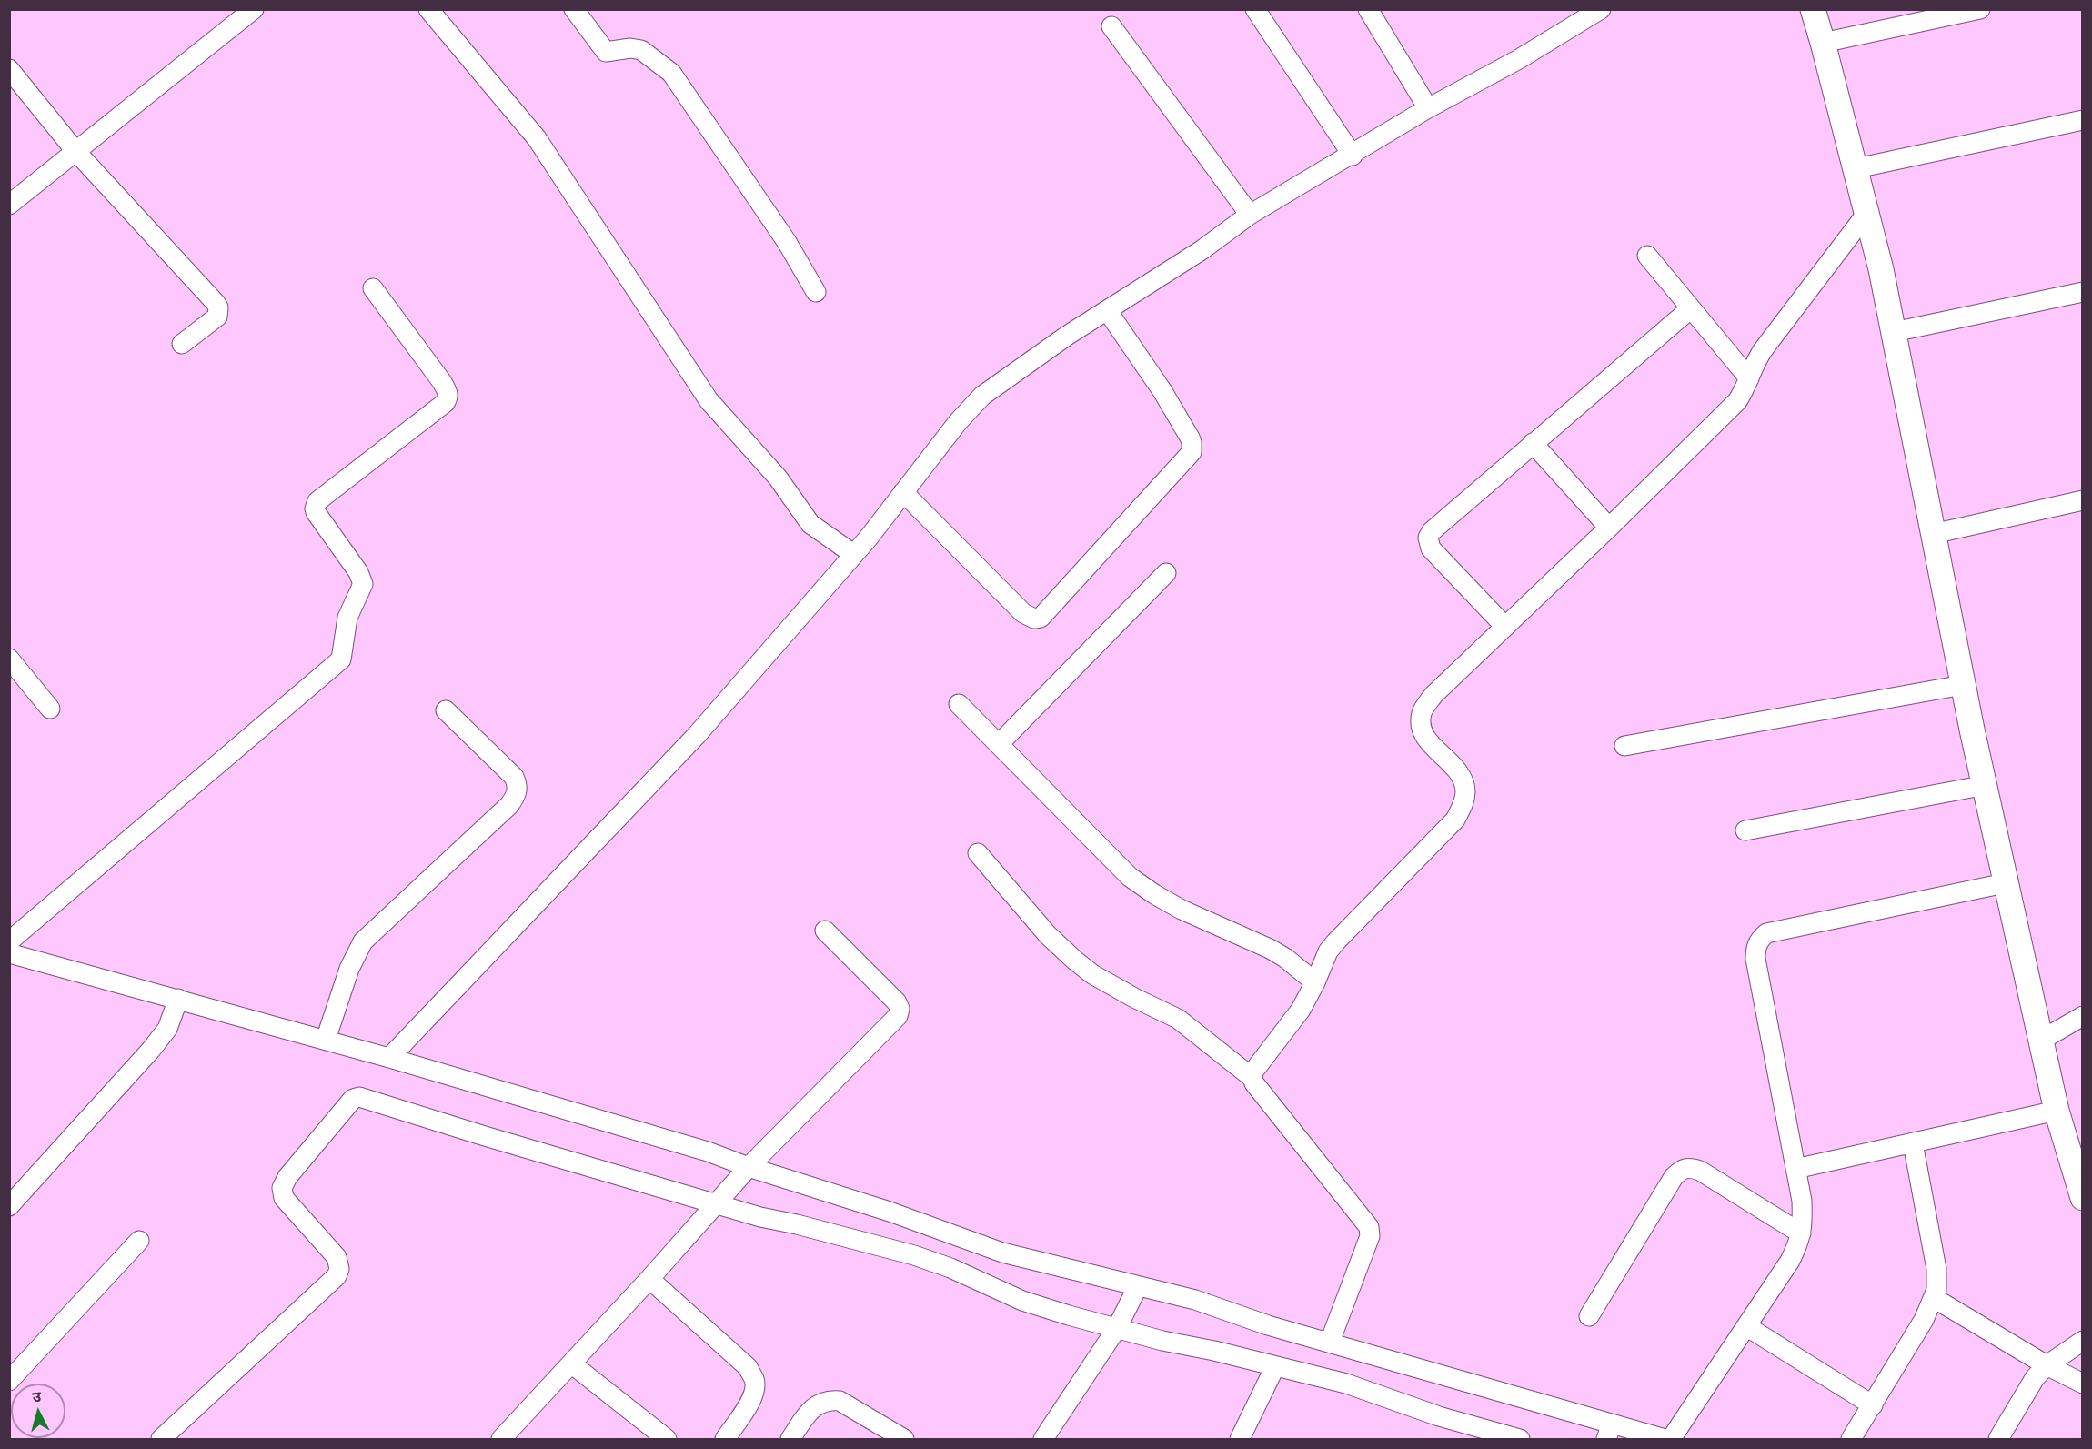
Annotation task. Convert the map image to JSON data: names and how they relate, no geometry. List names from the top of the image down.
{
  "north": "top"
}
